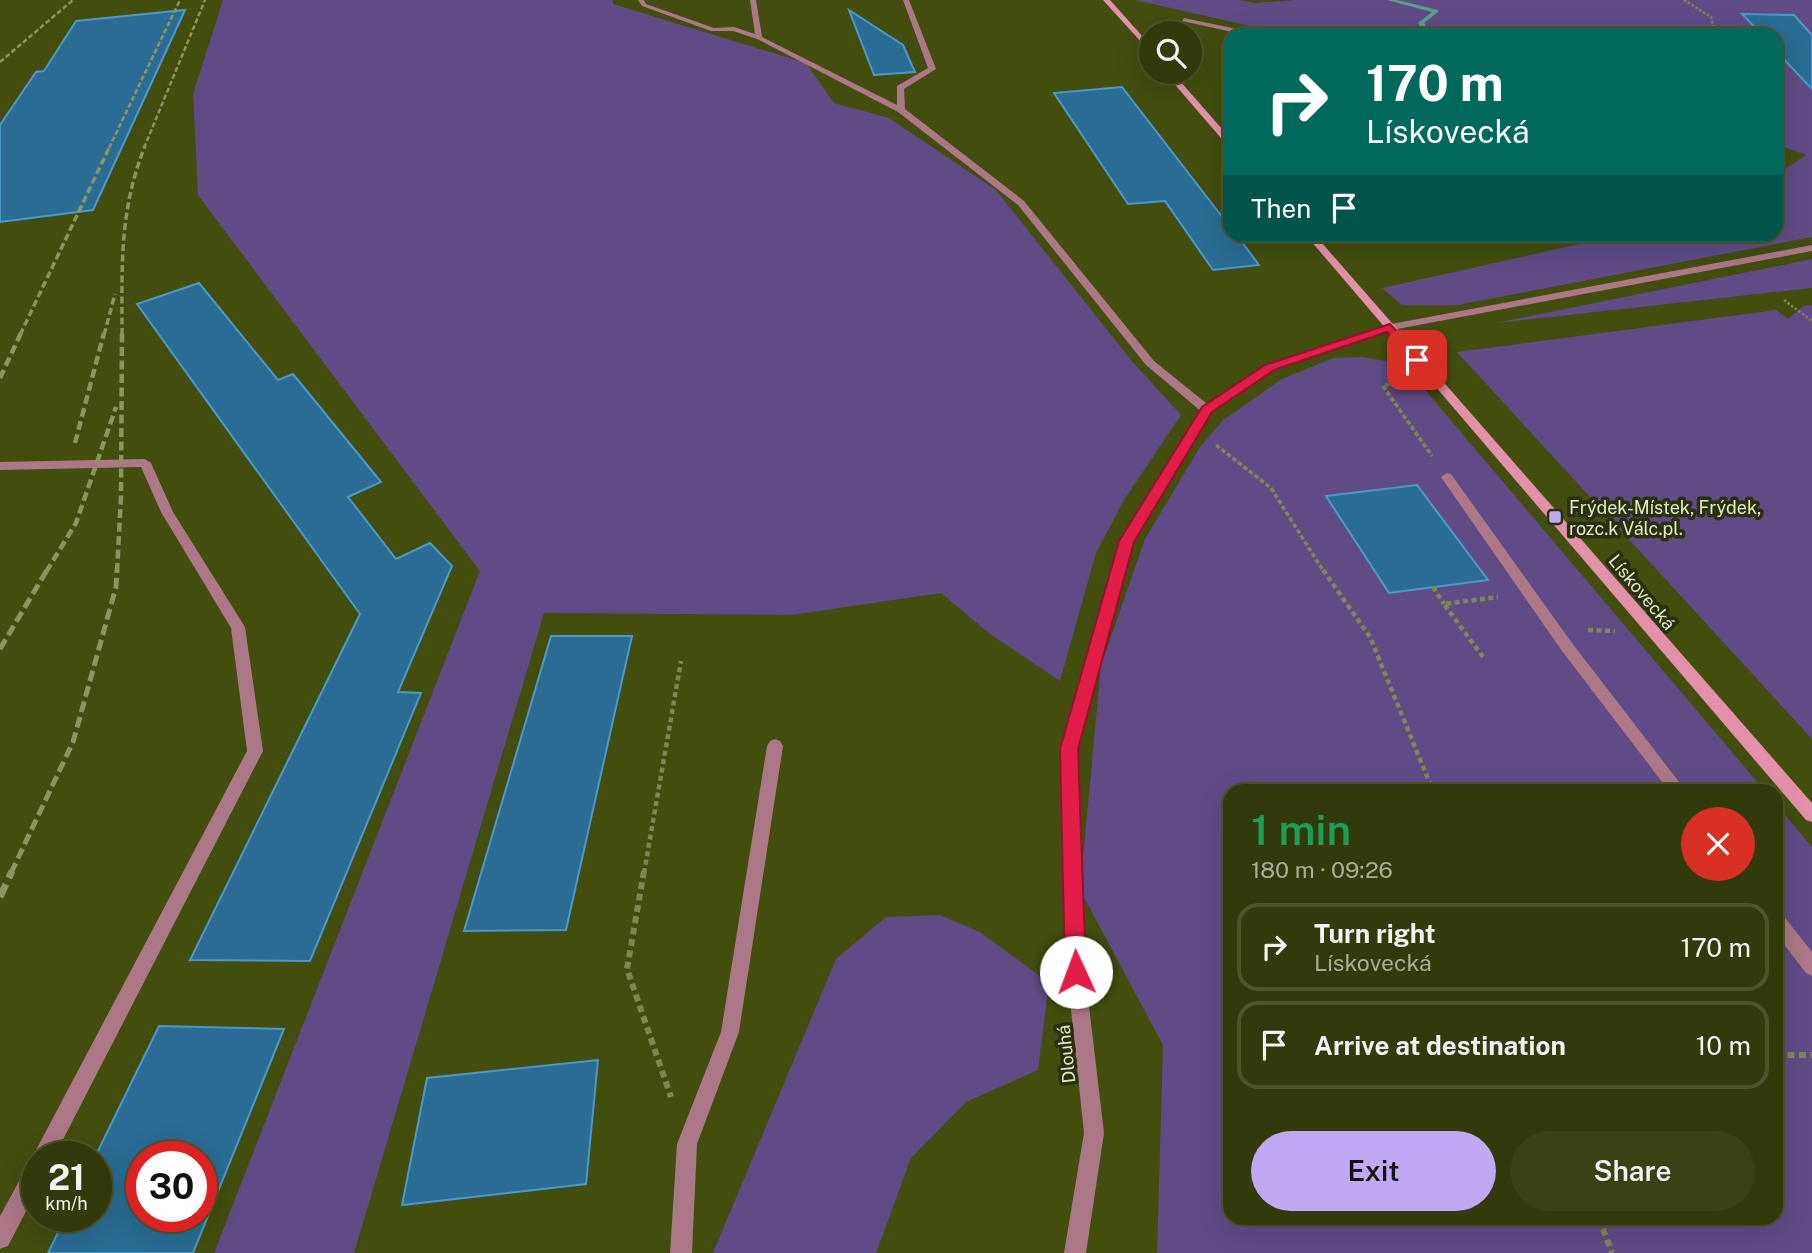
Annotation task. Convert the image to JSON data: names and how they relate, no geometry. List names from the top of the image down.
{
  "streets": {
    "main road": ["Lískovecká"],
    "street": ["Dlouhá"]
  },
  "crossings": [
    ["Lískovecká", "Dlouhá"]
  ],
  "places": {
    "transit": ["Frýdek-Místek, Frýdek, rozc.k Válc.pl."]
  },
  "page": {
    "turn": ["170 m", "Lískovecká"],
    "then": "Then",
    "heading": ["1 min", "180 m · 09:26"],
    "list": [
      {
        "name": "Turn right",
        "note": "Lískovecká",
        "value": "170 m"
      },
      {
        "name": "Arrive at destination",
        "value": "10 m"
      }
    ],
    "buttons": ["Exit", "Share"],
    "speed": "21 km/h",
    "limit": "30"
  }
}
